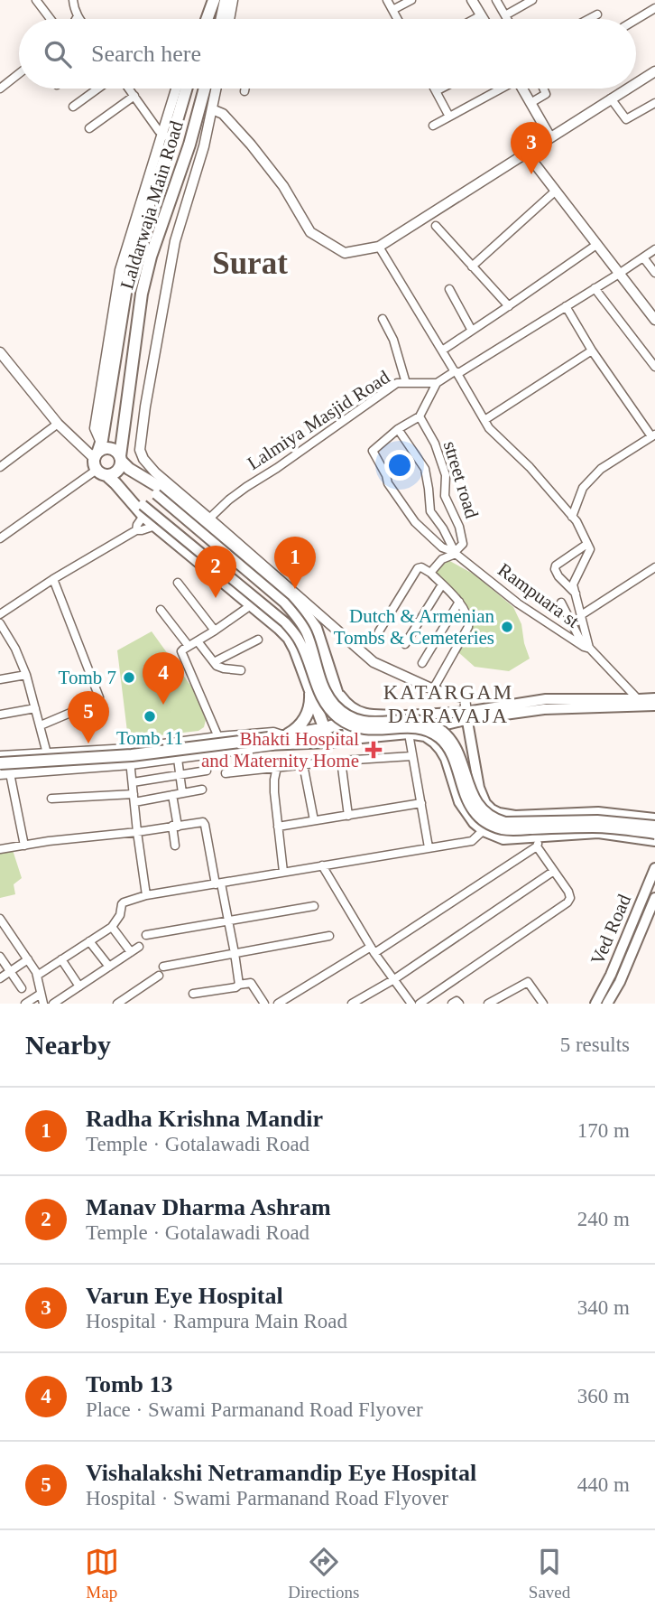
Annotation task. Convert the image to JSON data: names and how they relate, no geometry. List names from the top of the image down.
{
  "streets": {
    "highway": ["Laldarwaja Main Road"],
    "main road": ["Ved Road"],
    "street": ["Lalmiya Masjid Road", "street road", "Rampuara st"]
  },
  "crossings": [
    ["street road", "Rampuara st"]
  ],
  "districts": ["Surat", "KATARGAM DARAVAJA"],
  "places": {
    "other": ["Dutch & Armenian Tombs & Cemeteries", "Tomb 7", "Tomb 11"],
    "health": ["Bhakti Hospital and Maternity Home"]
  },
  "page": {
    "search": "Search here",
    "pins": [
      "3",
      "1",
      "2",
      "4",
      "5"
    ],
    "heading": ["Nearby", "5 results"],
    "list": [
      {
        "mark": "1",
        "name": "Radha Krishna Mandir",
        "note": "Temple · Gotalawadi Road",
        "value": "170 m"
      },
      {
        "mark": "2",
        "name": "Manav Dharma Ashram",
        "note": "Temple · Gotalawadi Road",
        "value": "240 m"
      },
      {
        "mark": "3",
        "name": "Varun Eye Hospital",
        "note": "Hospital · Rampura Main Road",
        "value": "340 m"
      },
      {
        "mark": "4",
        "name": "Tomb 13",
        "note": "Place · Swami Parmanand Road Flyover",
        "value": "360 m"
      },
      {
        "mark": "5",
        "name": "Vishalakshi Netramandip Eye Hospital",
        "note": "Hospital · Swami Parmanand Road Flyover",
        "value": "440 m"
      }
    ],
    "nav": ["Map", "Directions", "Saved"]
  }
}
